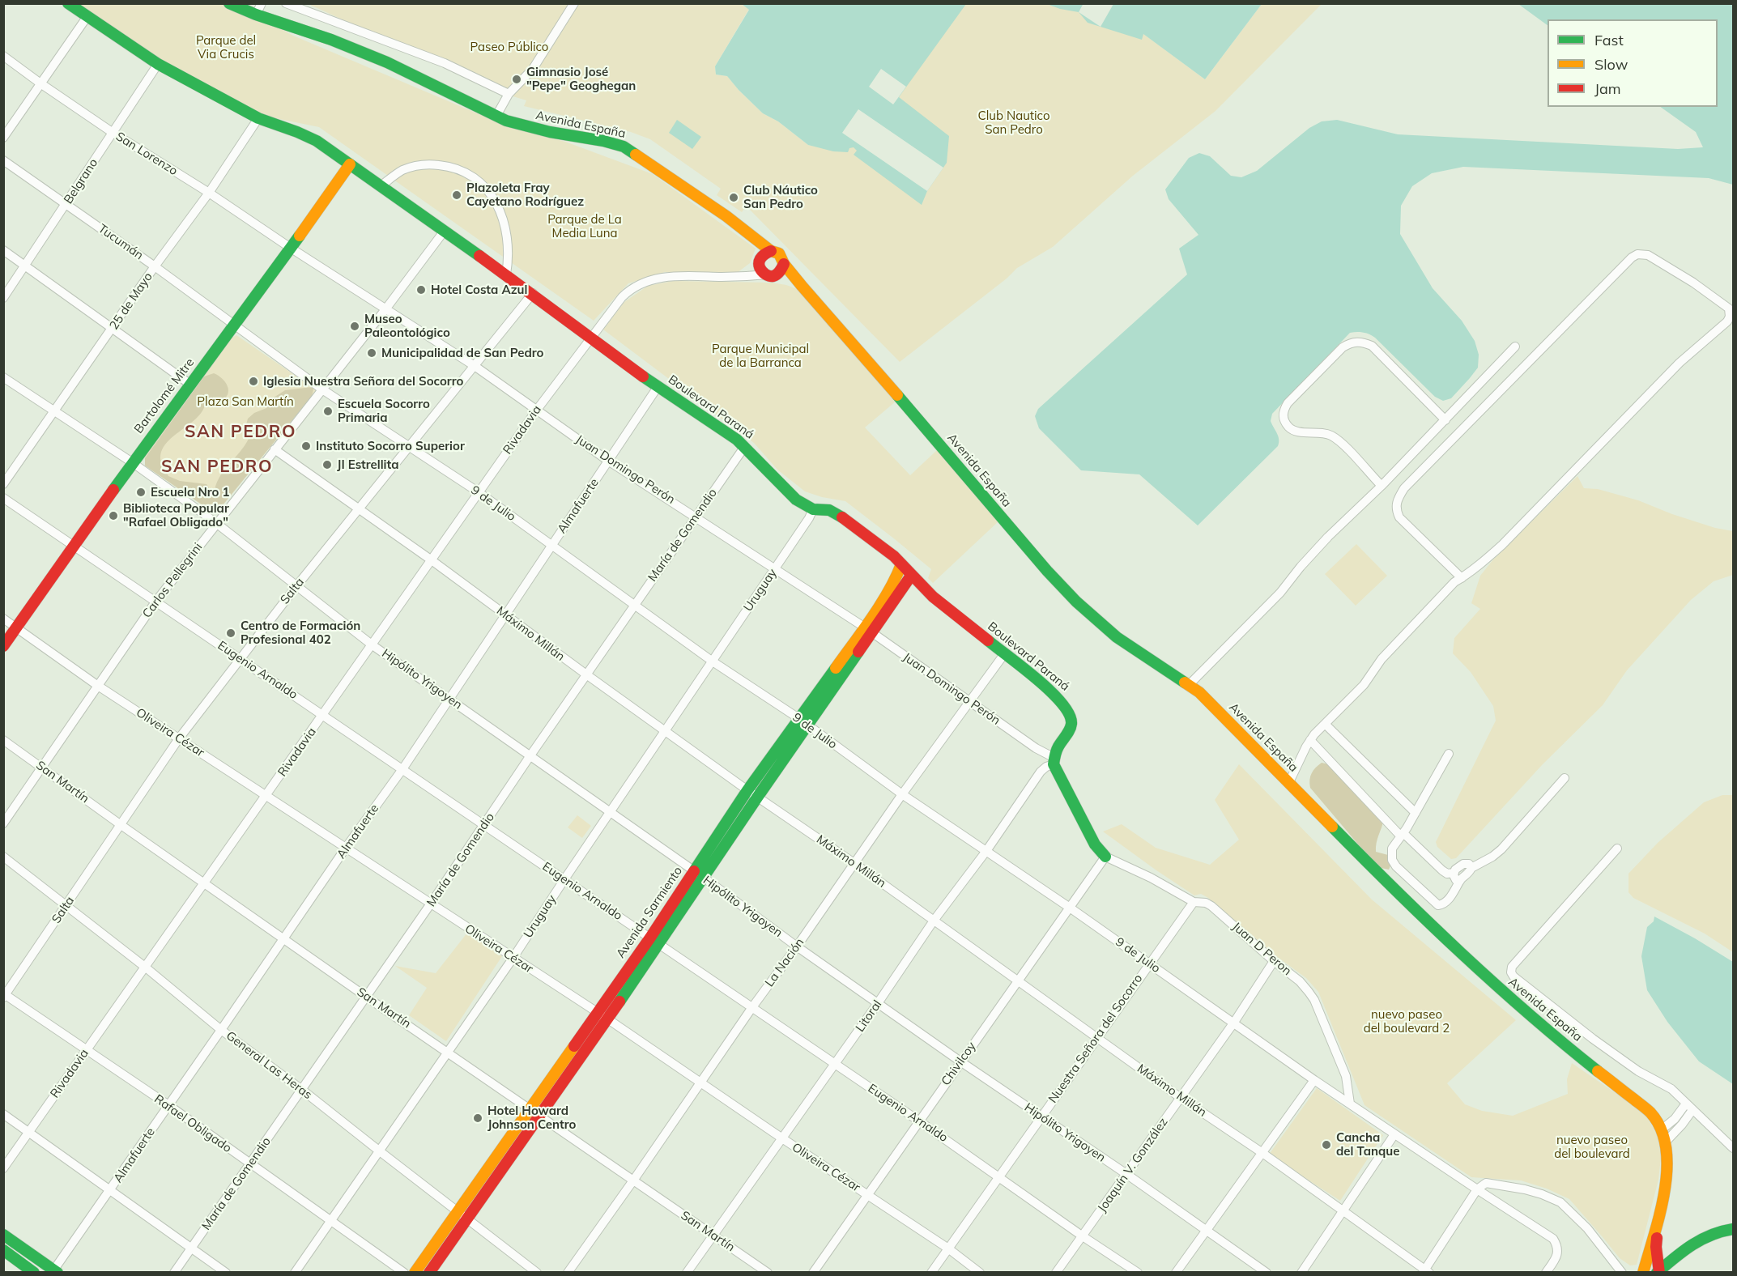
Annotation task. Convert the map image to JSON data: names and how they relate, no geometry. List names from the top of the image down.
{
  "streets": {
    "main road": [
      "Avenida España",
      "Bartolomé Mitre",
      "Boulevard Paraná",
      "Avenida Sarmiento"
    ],
    "street": [
      "San Lorenzo",
      "Belgrano",
      "Tucumán",
      "25 de Mayo",
      "Rivadavia",
      "Juan Domingo Perón",
      "9 de Julio",
      "Almafuerte",
      "María de Gomendio",
      "Carlos Pellegrini",
      "Uruguay",
      "Salta",
      "Máximo Millán",
      "Eugenio Arnaldo",
      "Hipólito Yrigoyen",
      "Oliveira Cézar",
      "San Martín",
      "Juan D Peron",
      "La Nación",
      "Litoral",
      "Nuestra Señora del Socorro",
      "Chivilcoy",
      "General Las Heras",
      "Rafael Obligado",
      "Joaquín V. González"
    ]
  },
  "crossings": [
    ["San Lorenzo", "Belgrano"],
    ["San Lorenzo", "25 de Mayo"],
    ["San Lorenzo", "Bartolomé Mitre"],
    ["San Lorenzo", "Juan Domingo Perón"],
    ["Belgrano", "Tucumán"],
    ["Belgrano", "Boulevard Paraná"],
    ["Tucumán", "25 de Mayo"],
    ["Tucumán", "Bartolomé Mitre"],
    ["Tucumán", "9 de Julio"],
    ["25 de Mayo", "Boulevard Paraná"],
    ["25 de Mayo", "Hipólito Yrigoyen"],
    ["Bartolomé Mitre", "Boulevard Paraná"],
    ["Bartolomé Mitre", "Juan Domingo Perón"],
    ["Bartolomé Mitre", "9 de Julio"],
    ["Bartolomé Mitre", "Eugenio Arnaldo"],
    ["Bartolomé Mitre", "Hipólito Yrigoyen"],
    ["Bartolomé Mitre", "Oliveira Cézar"],
    ["Boulevard Paraná", "Rivadavia"],
    ["Boulevard Paraná", "Juan Domingo Perón"],
    ["Boulevard Paraná", "Almafuerte"],
    ["Boulevard Paraná", "María de Gomendio"],
    ["Boulevard Paraná", "Carlos Pellegrini"],
    ["Boulevard Paraná", "Uruguay"],
    ["Boulevard Paraná", "Salta"],
    ["Boulevard Paraná", "Avenida Sarmiento"],
    ["Boulevard Paraná", "La Nación"],
    ["Boulevard Paraná", "Litoral"],
    ["Rivadavia", "Juan Domingo Perón"],
    ["Rivadavia", "9 de Julio"],
    ["Rivadavia", "Máximo Millán"],
    ["Rivadavia", "Eugenio Arnaldo"],
    ["Rivadavia", "Hipólito Yrigoyen"],
    ["Rivadavia", "Oliveira Cézar"],
    ["Rivadavia", "San Martín"],
    ["Rivadavia", "General Las Heras"],
    ["Rivadavia", "Rafael Obligado"],
    ["Juan Domingo Perón", "Almafuerte"],
    ["Juan Domingo Perón", "María de Gomendio"],
    ["Juan Domingo Perón", "Carlos Pellegrini"],
    ["Juan Domingo Perón", "Uruguay"],
    ["Juan Domingo Perón", "Salta"],
    ["Juan Domingo Perón", "Avenida Sarmiento"],
    ["Juan Domingo Perón", "La Nación"],
    ["Juan Domingo Perón", "Litoral"],
    ["9 de Julio", "Almafuerte"],
    ["9 de Julio", "María de Gomendio"],
    ["9 de Julio", "Carlos Pellegrini"],
    ["9 de Julio", "Uruguay"],
    ["9 de Julio", "Salta"],
    ["9 de Julio", "Avenida Sarmiento"],
    ["9 de Julio", "Juan D Peron"],
    ["9 de Julio", "La Nación"],
    ["9 de Julio", "Litoral"],
    ["9 de Julio", "Nuestra Señora del Socorro"],
    ["9 de Julio", "Chivilcoy"],
    ["9 de Julio", "Joaquín V. González"],
    ["Almafuerte", "Máximo Millán"],
    ["Almafuerte", "Eugenio Arnaldo"],
    ["Almafuerte", "Hipólito Yrigoyen"],
    ["Almafuerte", "Oliveira Cézar"],
    ["Almafuerte", "San Martín"],
    ["Almafuerte", "General Las Heras"],
    ["Almafuerte", "Rafael Obligado"],
    ["María de Gomendio", "Máximo Millán"],
    ["María de Gomendio", "Eugenio Arnaldo"],
    ["María de Gomendio", "Hipólito Yrigoyen"],
    ["María de Gomendio", "Oliveira Cézar"],
    ["María de Gomendio", "San Martín"],
    ["María de Gomendio", "General Las Heras"],
    ["María de Gomendio", "Rafael Obligado"],
    ["Carlos Pellegrini", "Máximo Millán"],
    ["Carlos Pellegrini", "Eugenio Arnaldo"],
    ["Carlos Pellegrini", "Hipólito Yrigoyen"],
    ["Carlos Pellegrini", "Oliveira Cézar"],
    ["Carlos Pellegrini", "San Martín"],
    ["Uruguay", "Máximo Millán"],
    ["Uruguay", "Eugenio Arnaldo"],
    ["Uruguay", "Hipólito Yrigoyen"],
    ["Uruguay", "Oliveira Cézar"],
    ["Uruguay", "San Martín"],
    ["Uruguay", "General Las Heras"],
    ["Uruguay", "Rafael Obligado"],
    ["Salta", "Máximo Millán"],
    ["Salta", "Eugenio Arnaldo"],
    ["Salta", "Hipólito Yrigoyen"],
    ["Salta", "Oliveira Cézar"],
    ["Salta", "San Martín"],
    ["Salta", "General Las Heras"],
    ["Salta", "Rafael Obligado"],
    ["Máximo Millán", "Avenida Sarmiento"],
    ["Máximo Millán", "La Nación"],
    ["Máximo Millán", "Litoral"],
    ["Máximo Millán", "Nuestra Señora del Socorro"],
    ["Máximo Millán", "Chivilcoy"],
    ["Máximo Millán", "Joaquín V. González"],
    ["Eugenio Arnaldo", "Avenida Sarmiento"],
    ["Eugenio Arnaldo", "La Nación"],
    ["Eugenio Arnaldo", "Litoral"],
    ["Eugenio Arnaldo", "Nuestra Señora del Socorro"],
    ["Eugenio Arnaldo", "Chivilcoy"],
    ["Eugenio Arnaldo", "Joaquín V. González"],
    ["Hipólito Yrigoyen", "Avenida Sarmiento"],
    ["Hipólito Yrigoyen", "La Nación"],
    ["Hipólito Yrigoyen", "Litoral"],
    ["Hipólito Yrigoyen", "Nuestra Señora del Socorro"],
    ["Hipólito Yrigoyen", "Chivilcoy"],
    ["Hipólito Yrigoyen", "Joaquín V. González"],
    ["Oliveira Cézar", "Avenida Sarmiento"],
    ["Oliveira Cézar", "La Nación"],
    ["Oliveira Cézar", "Litoral"],
    ["Oliveira Cézar", "Nuestra Señora del Socorro"],
    ["Oliveira Cézar", "Chivilcoy"],
    ["San Martín", "Avenida Sarmiento"],
    ["San Martín", "La Nación"],
    ["San Martín", "Litoral"],
    ["Avenida Sarmiento", "General Las Heras"],
    ["Juan D Peron", "Nuestra Señora del Socorro"],
    ["Juan D Peron", "Chivilcoy"],
    ["Juan D Peron", "Joaquín V. González"]
  ],
  "districts": ["SAN PEDRO", "SAN PEDRO"],
  "parks": [
    "Parque del Via Crucis",
    "Paseo Público",
    "Club Nautico San Pedro",
    "Parque de La Media Luna",
    "Parque Municipal de la Barranca",
    "Plaza San Martín",
    "nuevo paseo del boulevard 2",
    "nuevo paseo del boulevard"
  ],
  "places": [
    "Gimnasio José \"Pepe\" Geoghegan",
    "Plazoleta Fray Cayetano Rodríguez",
    "Club Náutico San Pedro",
    "Hotel Costa Azul",
    "Museo Paleontológico",
    "Municipalidad de San Pedro",
    "Iglesia Nuestra Señora del Socorro",
    "Escuela Socorro Primaria",
    "Instituto Socorro Superior",
    "JI Estrellita",
    "Escuela Nro 1",
    "Biblioteca Popular \"Rafael Obligado\"",
    "Centro de Formación Profesional 402",
    "Hotel Howard Johnson Centro",
    "Cancha del Tanque"
  ],
  "legend": ["Fast", "Slow", "Jam"]
}
